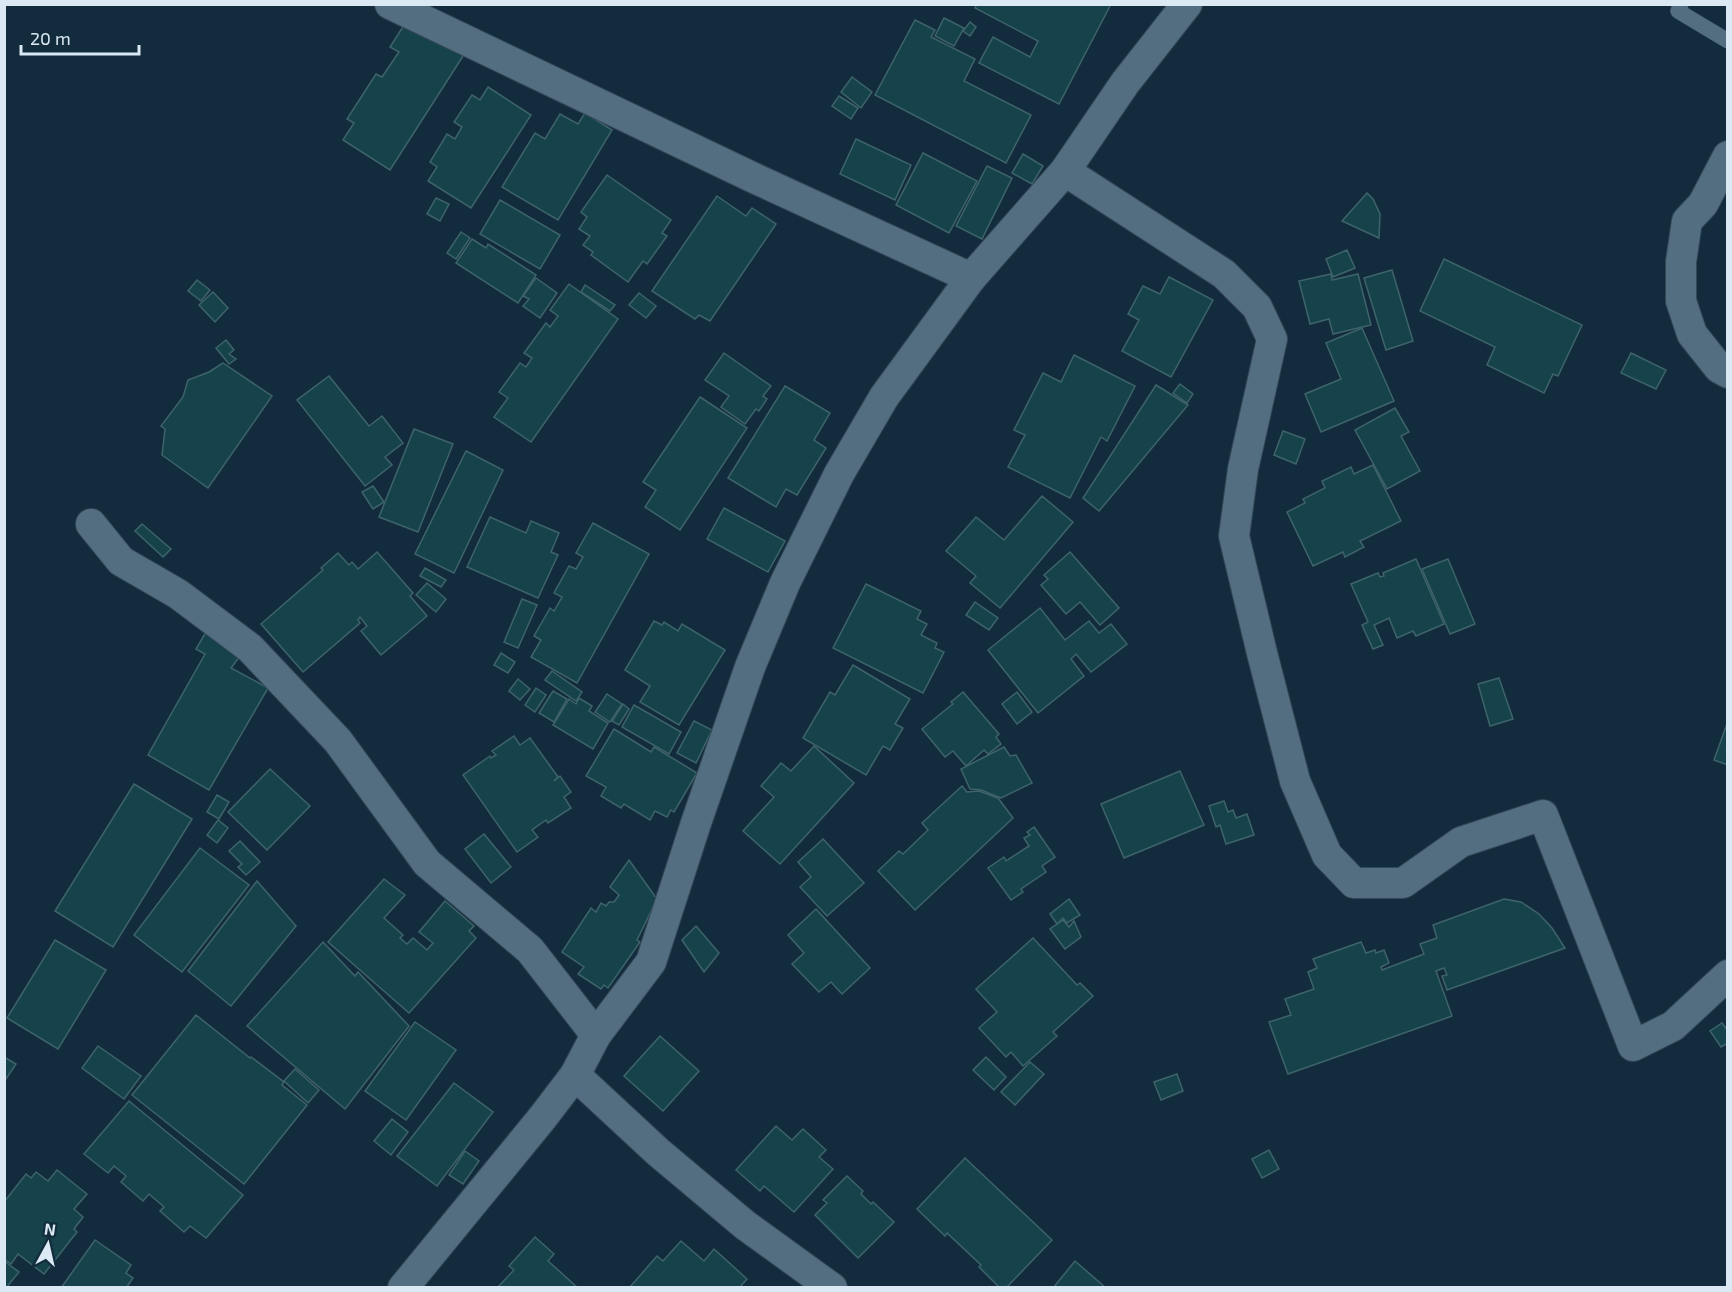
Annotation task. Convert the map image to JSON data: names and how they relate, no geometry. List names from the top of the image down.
{
  "scale_bar": "20 m",
  "north": "top"
}
